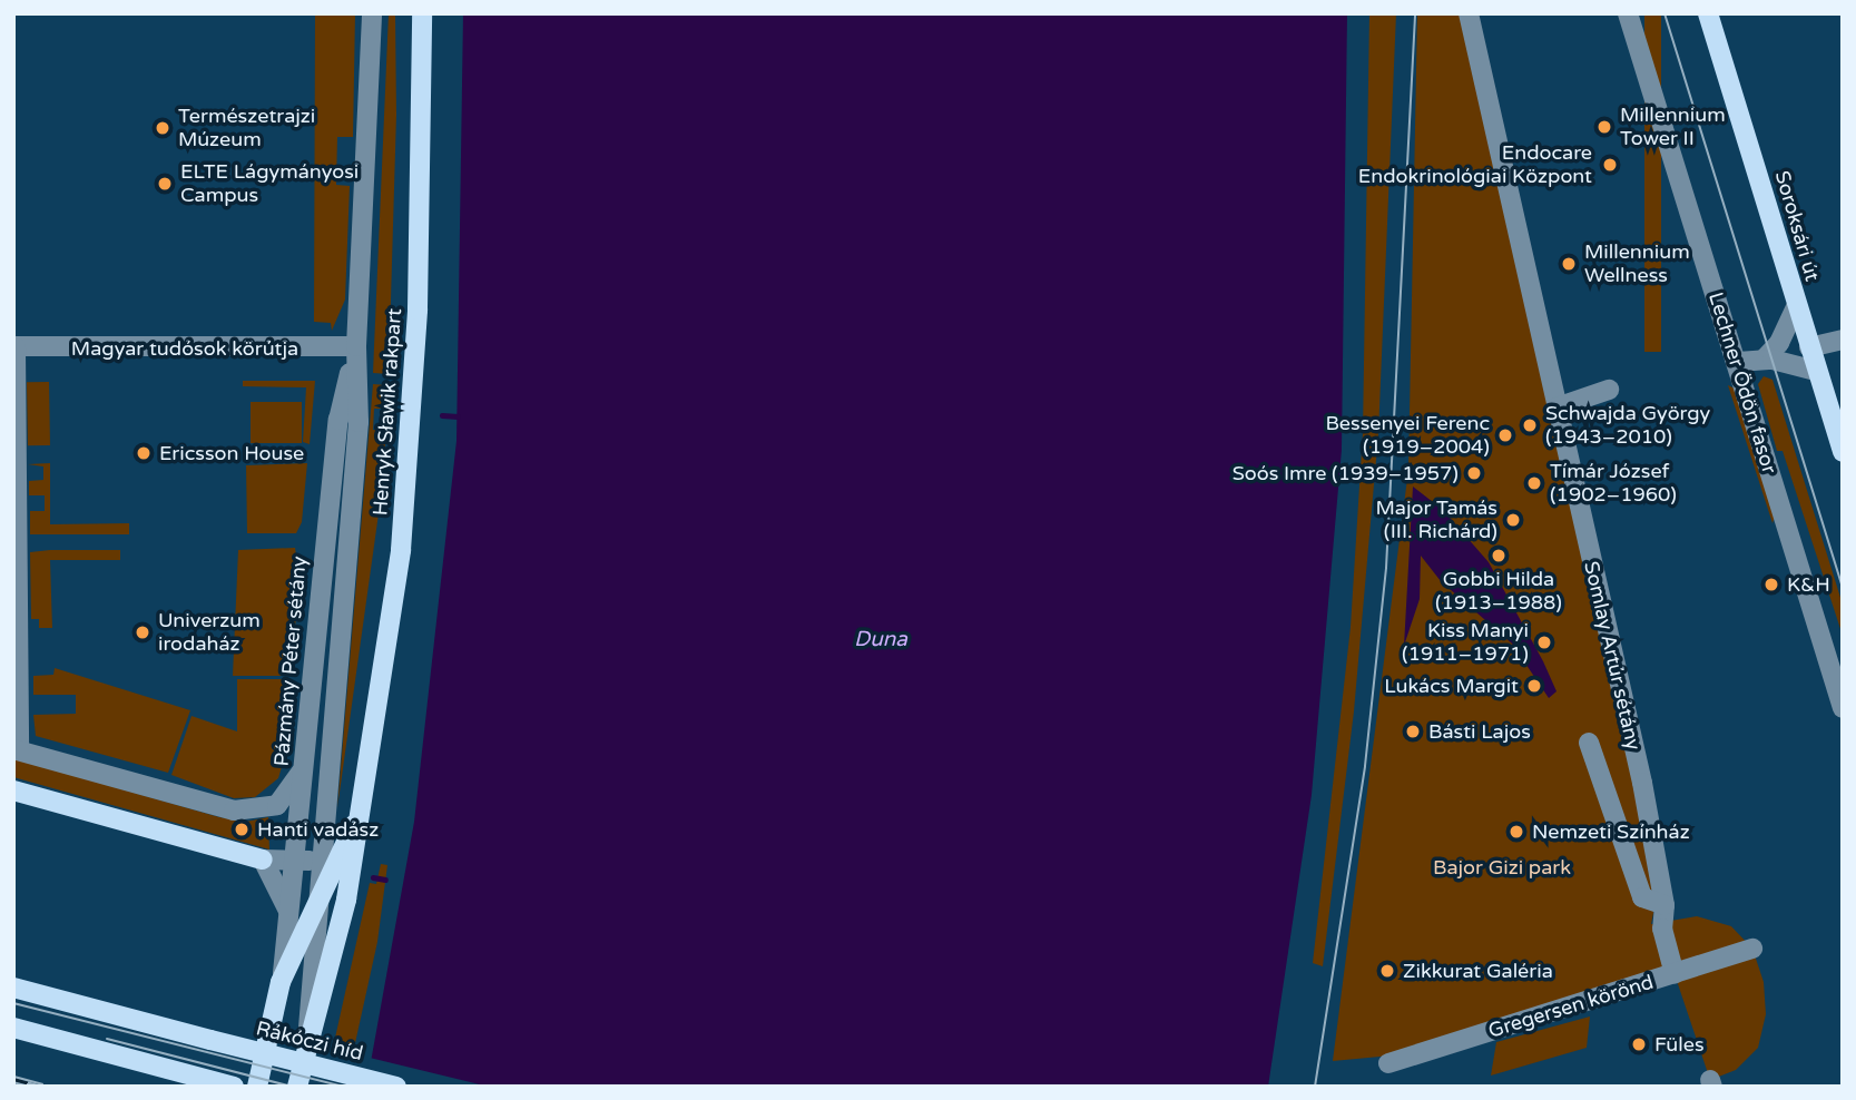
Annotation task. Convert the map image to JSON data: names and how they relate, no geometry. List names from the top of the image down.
{
  "streets": {
    "main road": [
      "Soroksári út",
      "Henryk Sławik rakpart",
      "Pázmány Péter sétány",
      "Rákóczi híd"
    ],
    "street": [
      "Magyar tudósok körútja",
      "Lechner Ödön fasor",
      "Somlay Artúr sétány",
      "Gregersen körönd"
    ]
  },
  "crossings": [
    ["Magyar tudósok körútja", "Pázmány Péter sétány"],
    ["Henryk Sławik rakpart", "Pázmány Péter sétány"],
    ["Somlay Artúr sétány", "Gregersen körönd"]
  ],
  "water": ["Duna"],
  "parks": ["Bajor Gizi park"],
  "places": [
    "Millennium Tower II",
    "Természetrajzi Múzeum",
    "Endocare Endokrinológiai Központ",
    "ELTE Lágymányosi Campus",
    "Millennium Wellness",
    "Schwajda György (1943–2010)",
    "Bessenyei Ferenc (1919–2004)",
    "Ericsson House",
    "Soós Imre (1939–1957)",
    "Tímár József (1902–1960)",
    "Major Tamás (III. Richárd)",
    "Gobbi Hilda (1913–1988)",
    "K&H",
    "Univerzum irodaház",
    "Kiss Manyi (1911–1971)",
    "Lukács Margit",
    "Básti Lajos",
    "Hanti vadász",
    "Nemzeti Színház",
    "Zikkurat Galéria",
    "Füles"
  ]
}
